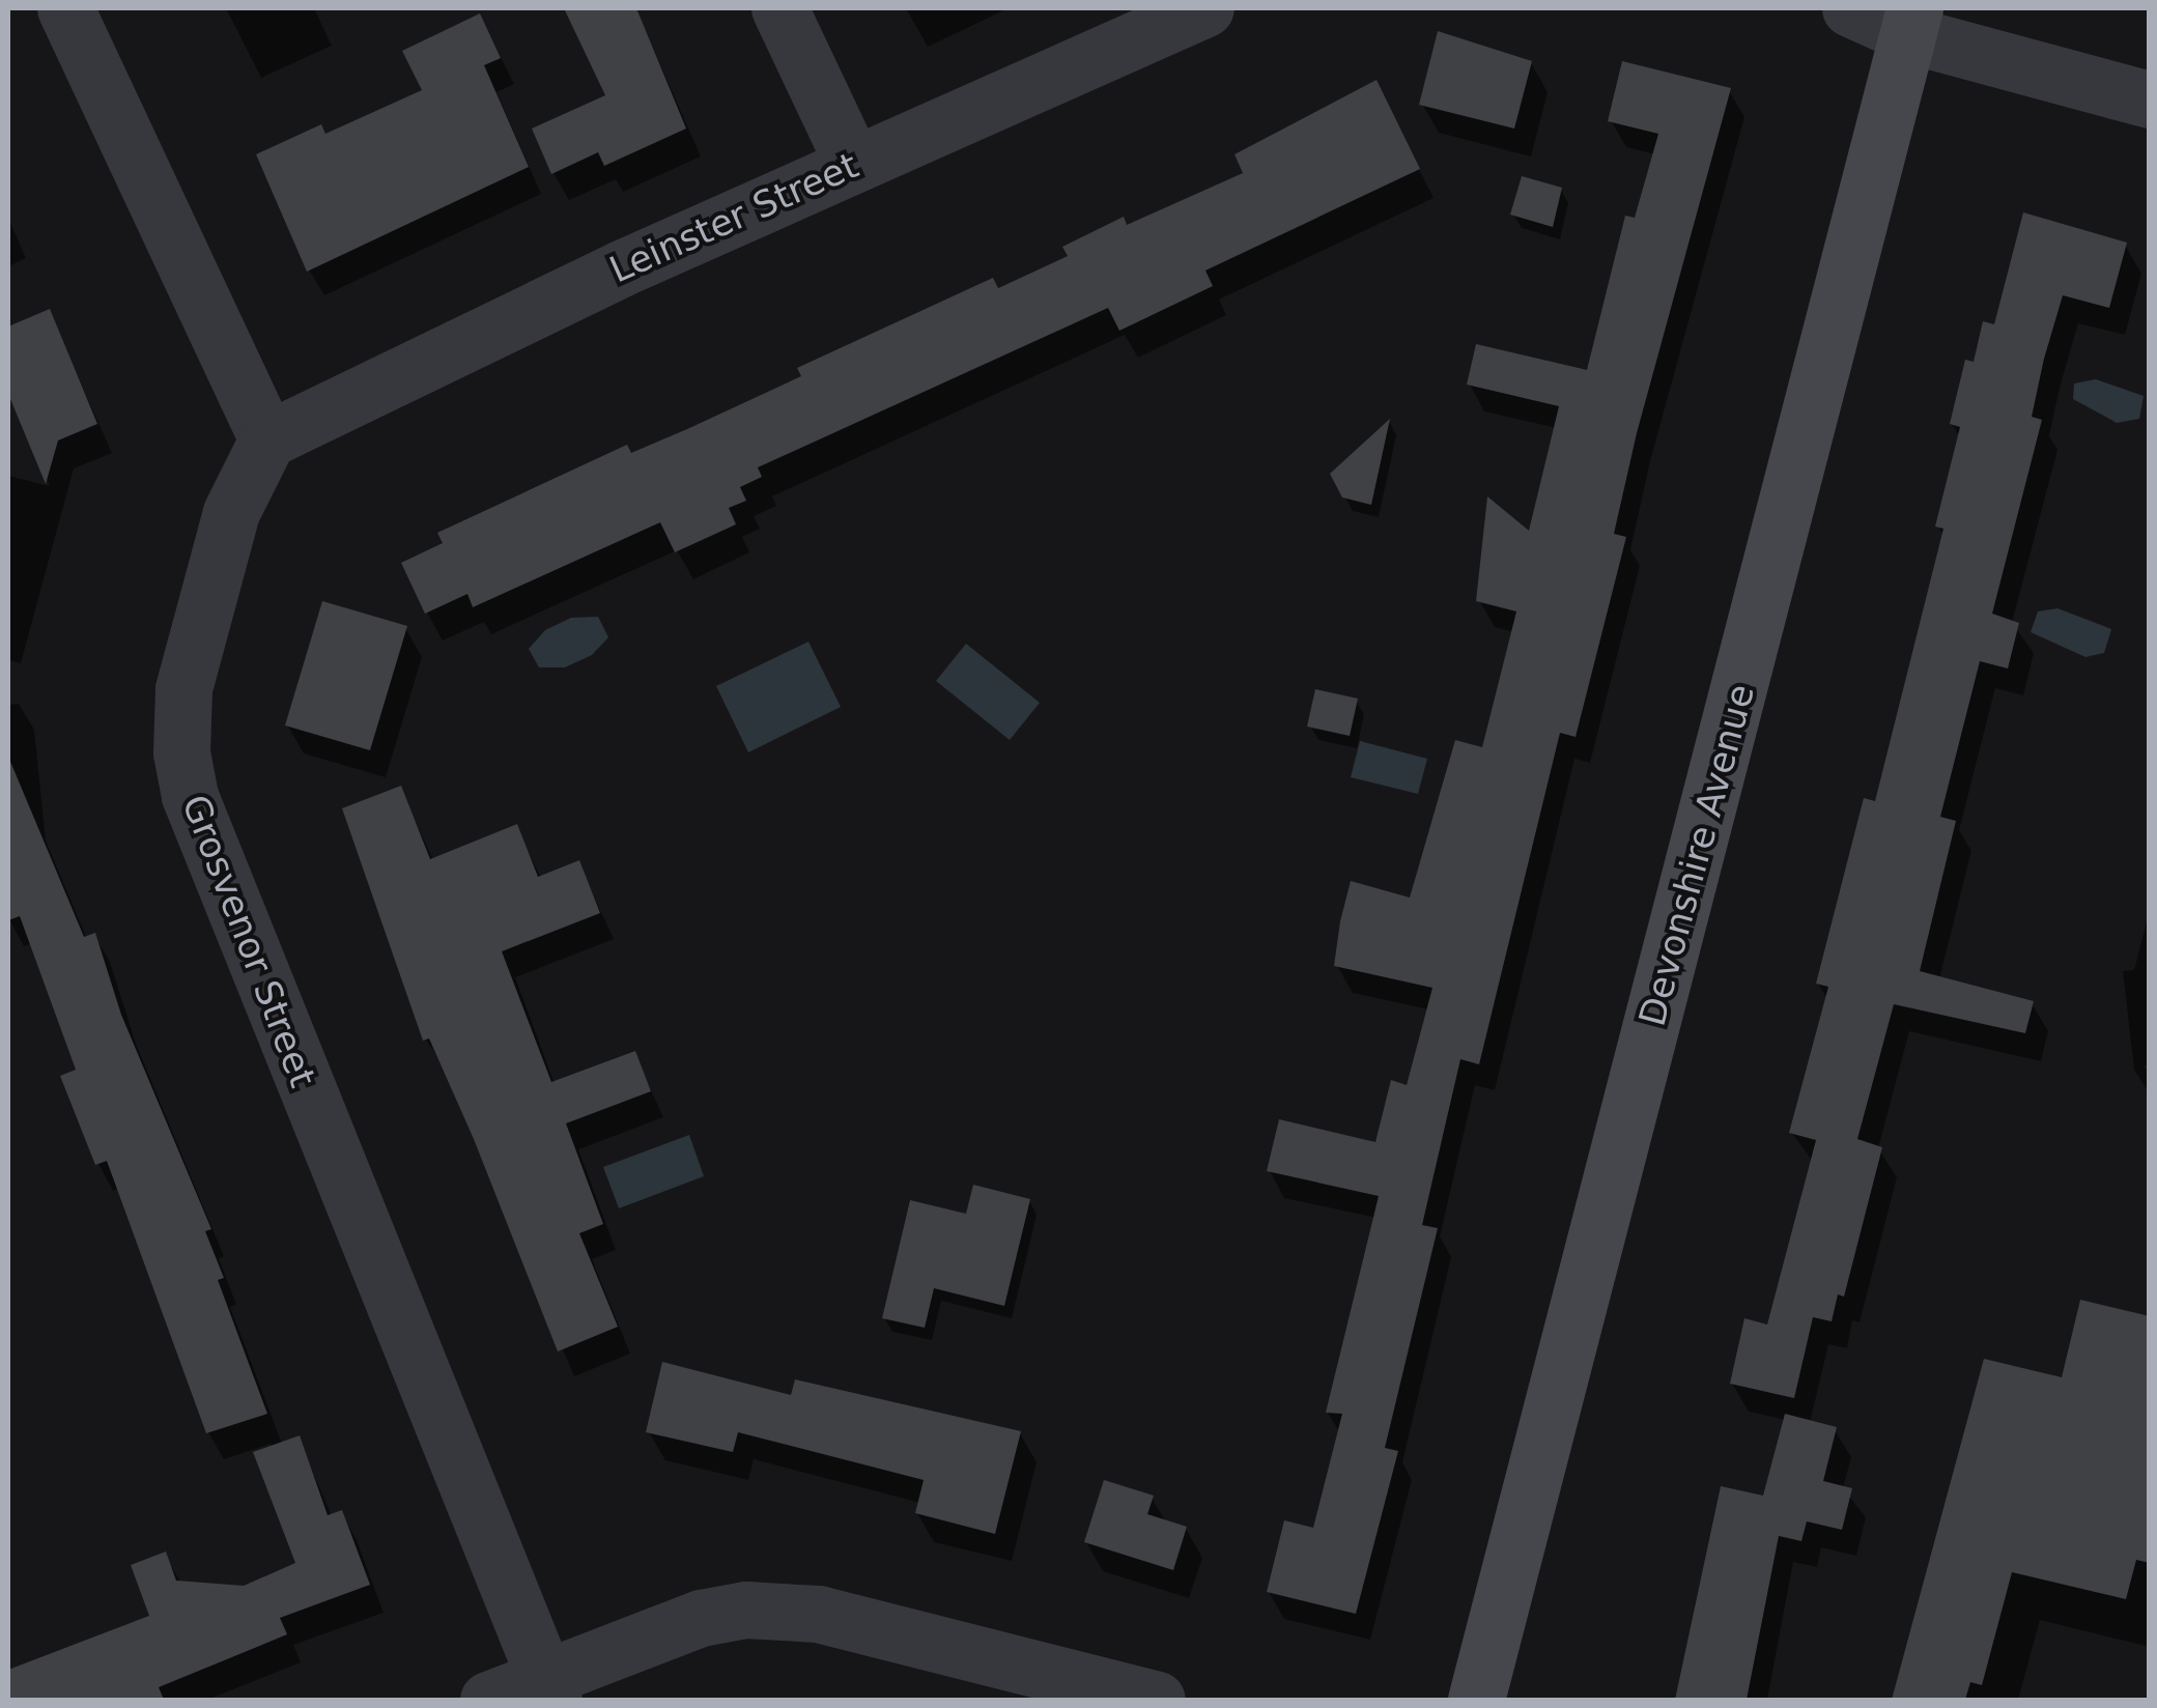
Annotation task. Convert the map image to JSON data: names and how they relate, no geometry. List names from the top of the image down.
{
  "streets": {
    "main road": ["Devonshire Avenue"],
    "street": ["Leinster Street", "Grosvenor Street"]
  },
  "crossings": [
    ["Leinster Street", "Grosvenor Street"]
  ]
}
